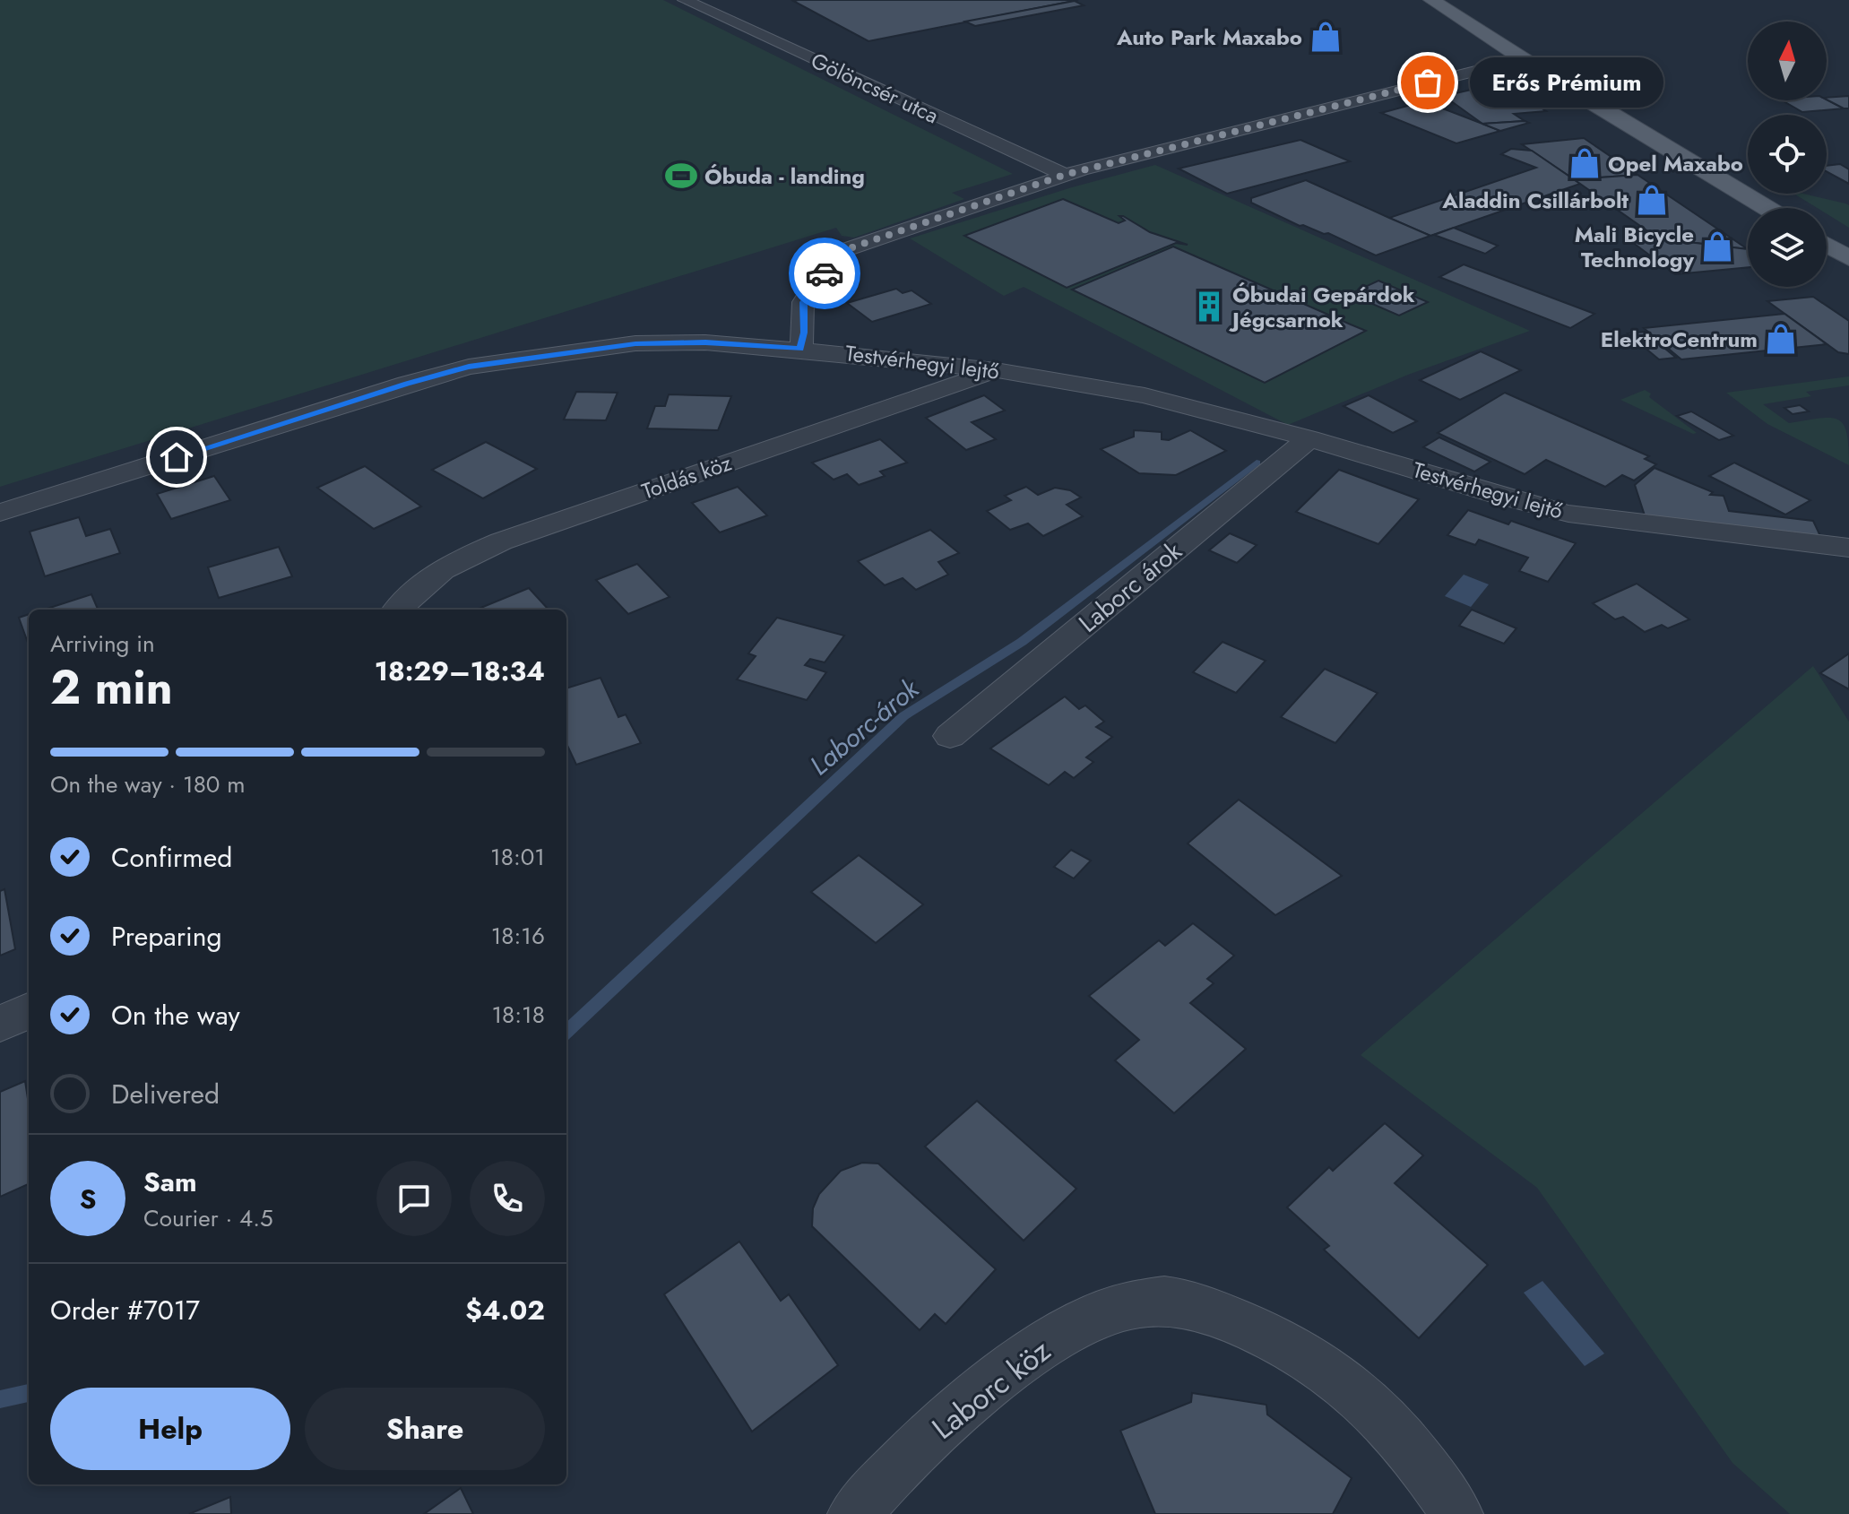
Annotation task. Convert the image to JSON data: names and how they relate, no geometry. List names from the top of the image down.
{
  "streets": {
    "street": [
      "Gölöncsér utca",
      "Testvérhegyi lejtő",
      "Toldás köz",
      "Laborc árok",
      "Laborc köz"
    ]
  },
  "crossings": [
    ["Testvérhegyi lejtő", "Toldás köz"],
    ["Testvérhegyi lejtő", "Laborc árok"]
  ],
  "water": ["Laborc-árok"],
  "places": {
    "shop": [
      "Auto Park Maxabo",
      "Opel Maxabo",
      "Aladdin Csillárbolt",
      "Mali Bicycle Technology",
      "ElektroCentrum"
    ],
    "other": ["Erős Prémium"],
    "sports": ["Óbuda - landing"],
    "building": ["Óbudai Gepárdok Jégcsarnok"]
  },
  "north": "top",
  "page": {
    "bubble": "Erős Prémium",
    "heading": ["2 min", "Arriving in", "18:29–18:34"],
    "panel": [
      "Sam",
      "Courier · 4.5",
      "Order #7017",
      "$4.02"
    ],
    "bar": "On the way · 180 m",
    "list": [
      ["Confirmed", "18:01"],
      ["Preparing", "18:16"],
      ["On the way", "18:18"],
      "Delivered"
    ],
    "round": "S",
    "buttons": ["Help", "Share"]
  }
}
